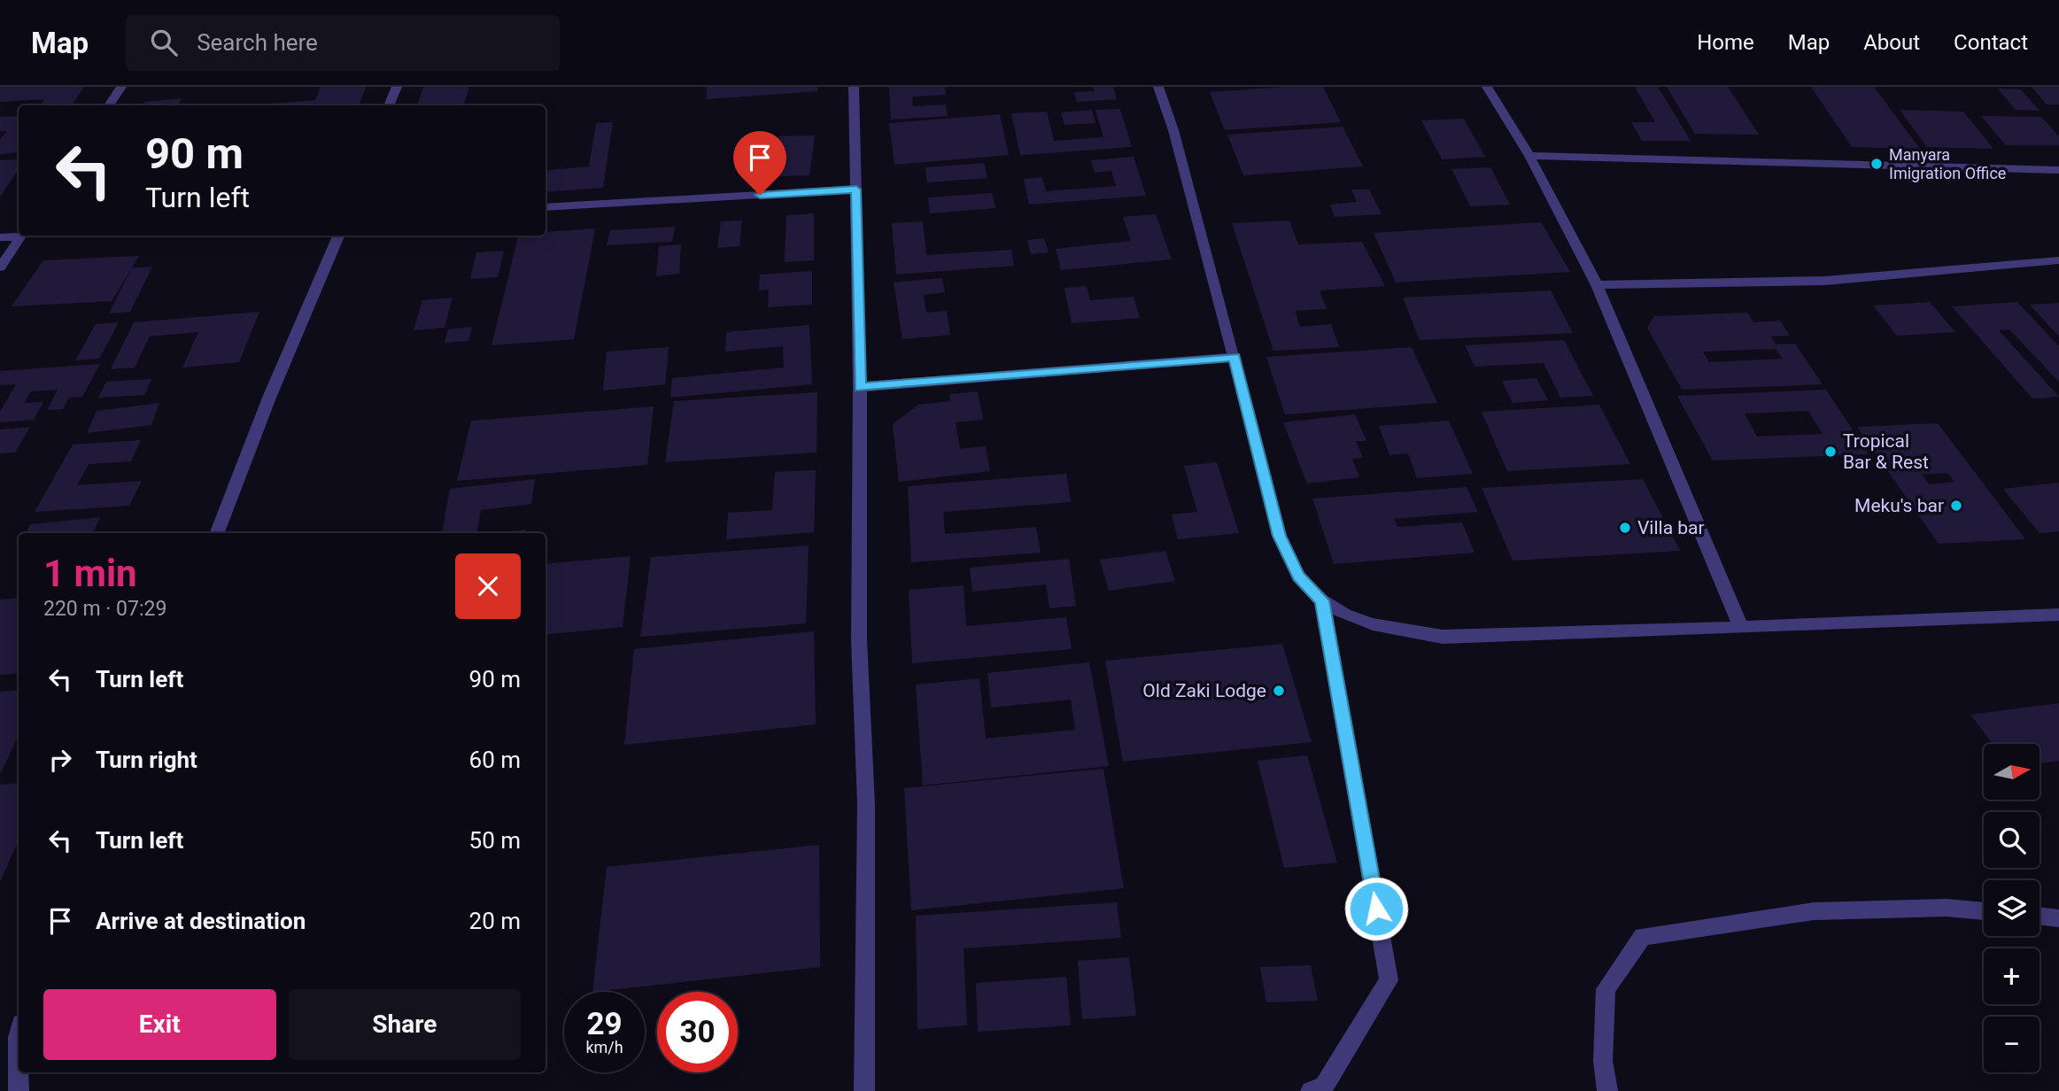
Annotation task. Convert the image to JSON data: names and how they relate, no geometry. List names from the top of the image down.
{
  "places": [
    "Manyara Imigration Office",
    "Tropical Bar & Rest",
    "Meku's bar",
    "Villa bar",
    "Old Zaki Lodge"
  ],
  "north": "right",
  "page": {
    "header": "Map",
    "search": "Search here",
    "nav": [
      "Home",
      "Map",
      "About",
      "Contact"
    ],
    "turn": ["90 m", "Turn left"],
    "heading": ["1 min", "220 m · 07:29"],
    "list": [
      {
        "name": "Turn left",
        "value": "90 m"
      },
      {
        "name": "Turn right",
        "value": "60 m"
      },
      {
        "name": "Turn left",
        "value": "50 m"
      },
      {
        "name": "Arrive at destination",
        "value": "20 m"
      }
    ],
    "map_buttons": ["+", "−"],
    "buttons": ["Exit", "Share"],
    "speed": "29 km/h",
    "limit": "30"
  }
}
